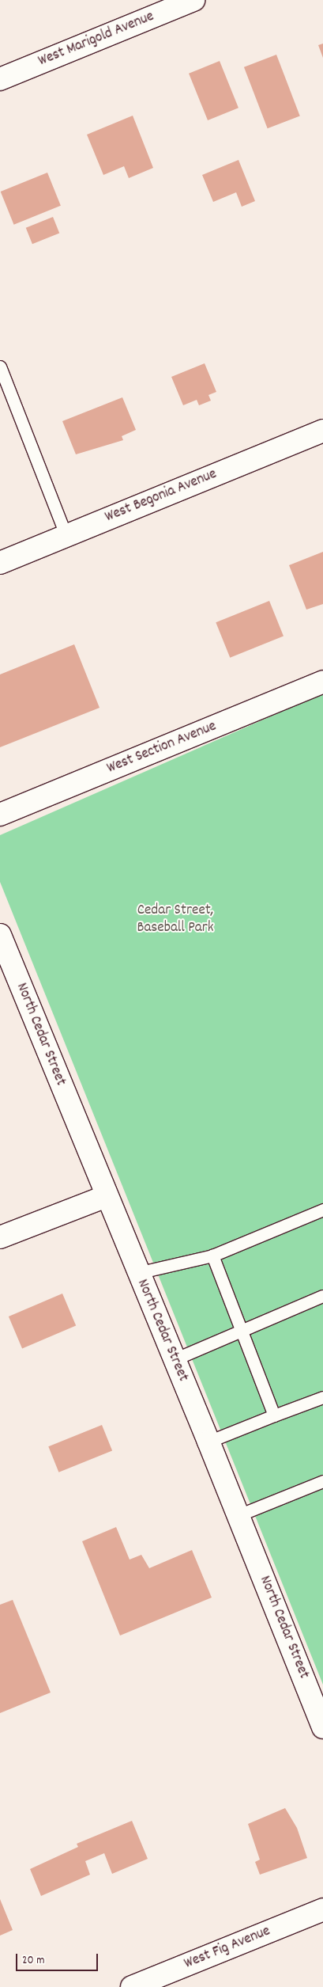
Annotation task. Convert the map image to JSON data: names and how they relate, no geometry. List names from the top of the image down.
{
  "streets": {
    "street": [
      "West Marigold Avenue",
      "West Begonia Avenue",
      "West Section Avenue",
      "North Cedar Street",
      "West Fig Avenue"
    ]
  },
  "parks": ["Cedar Street, Baseball Park"],
  "scale_bar": "20 m"
}
